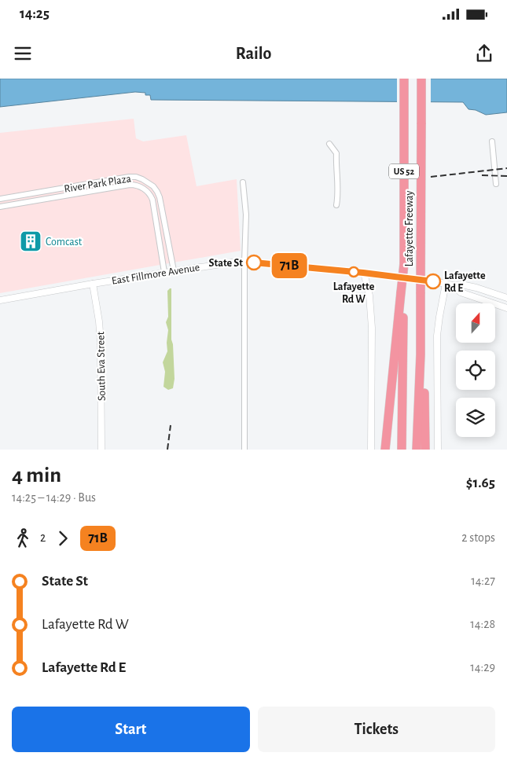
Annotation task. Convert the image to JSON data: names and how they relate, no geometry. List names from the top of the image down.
{
  "streets": {
    "highway": ["US 52", "Lafayette Freeway"],
    "street": ["River Park Plaza", "East Fillmore Avenue", "South Eva Street"]
  },
  "crossings": [
    ["River Park Plaza", "East Fillmore Avenue"],
    ["East Fillmore Avenue", "South Eva Street"]
  ],
  "places": {
    "building": ["Comcast"],
    "other": ["State St", "Lafayette Rd W", "Lafayette Rd E"]
  },
  "lines": ["bus line 71B"],
  "north": "top",
  "page": {
    "status": "14:25",
    "header": "Railo",
    "on_map": "71B",
    "heading": ["4 min", "14:25 – 14:29 · Bus", "$1.65"],
    "legs": ["2", "71B", "2 stops"],
    "list": [
      {
        "name": "State St",
        "value": "14:27"
      },
      {
        "name": "Lafayette Rd W",
        "value": "14:28"
      },
      {
        "name": "Lafayette Rd E",
        "value": "14:29"
      }
    ],
    "buttons": ["Start", "Tickets"]
  }
}
